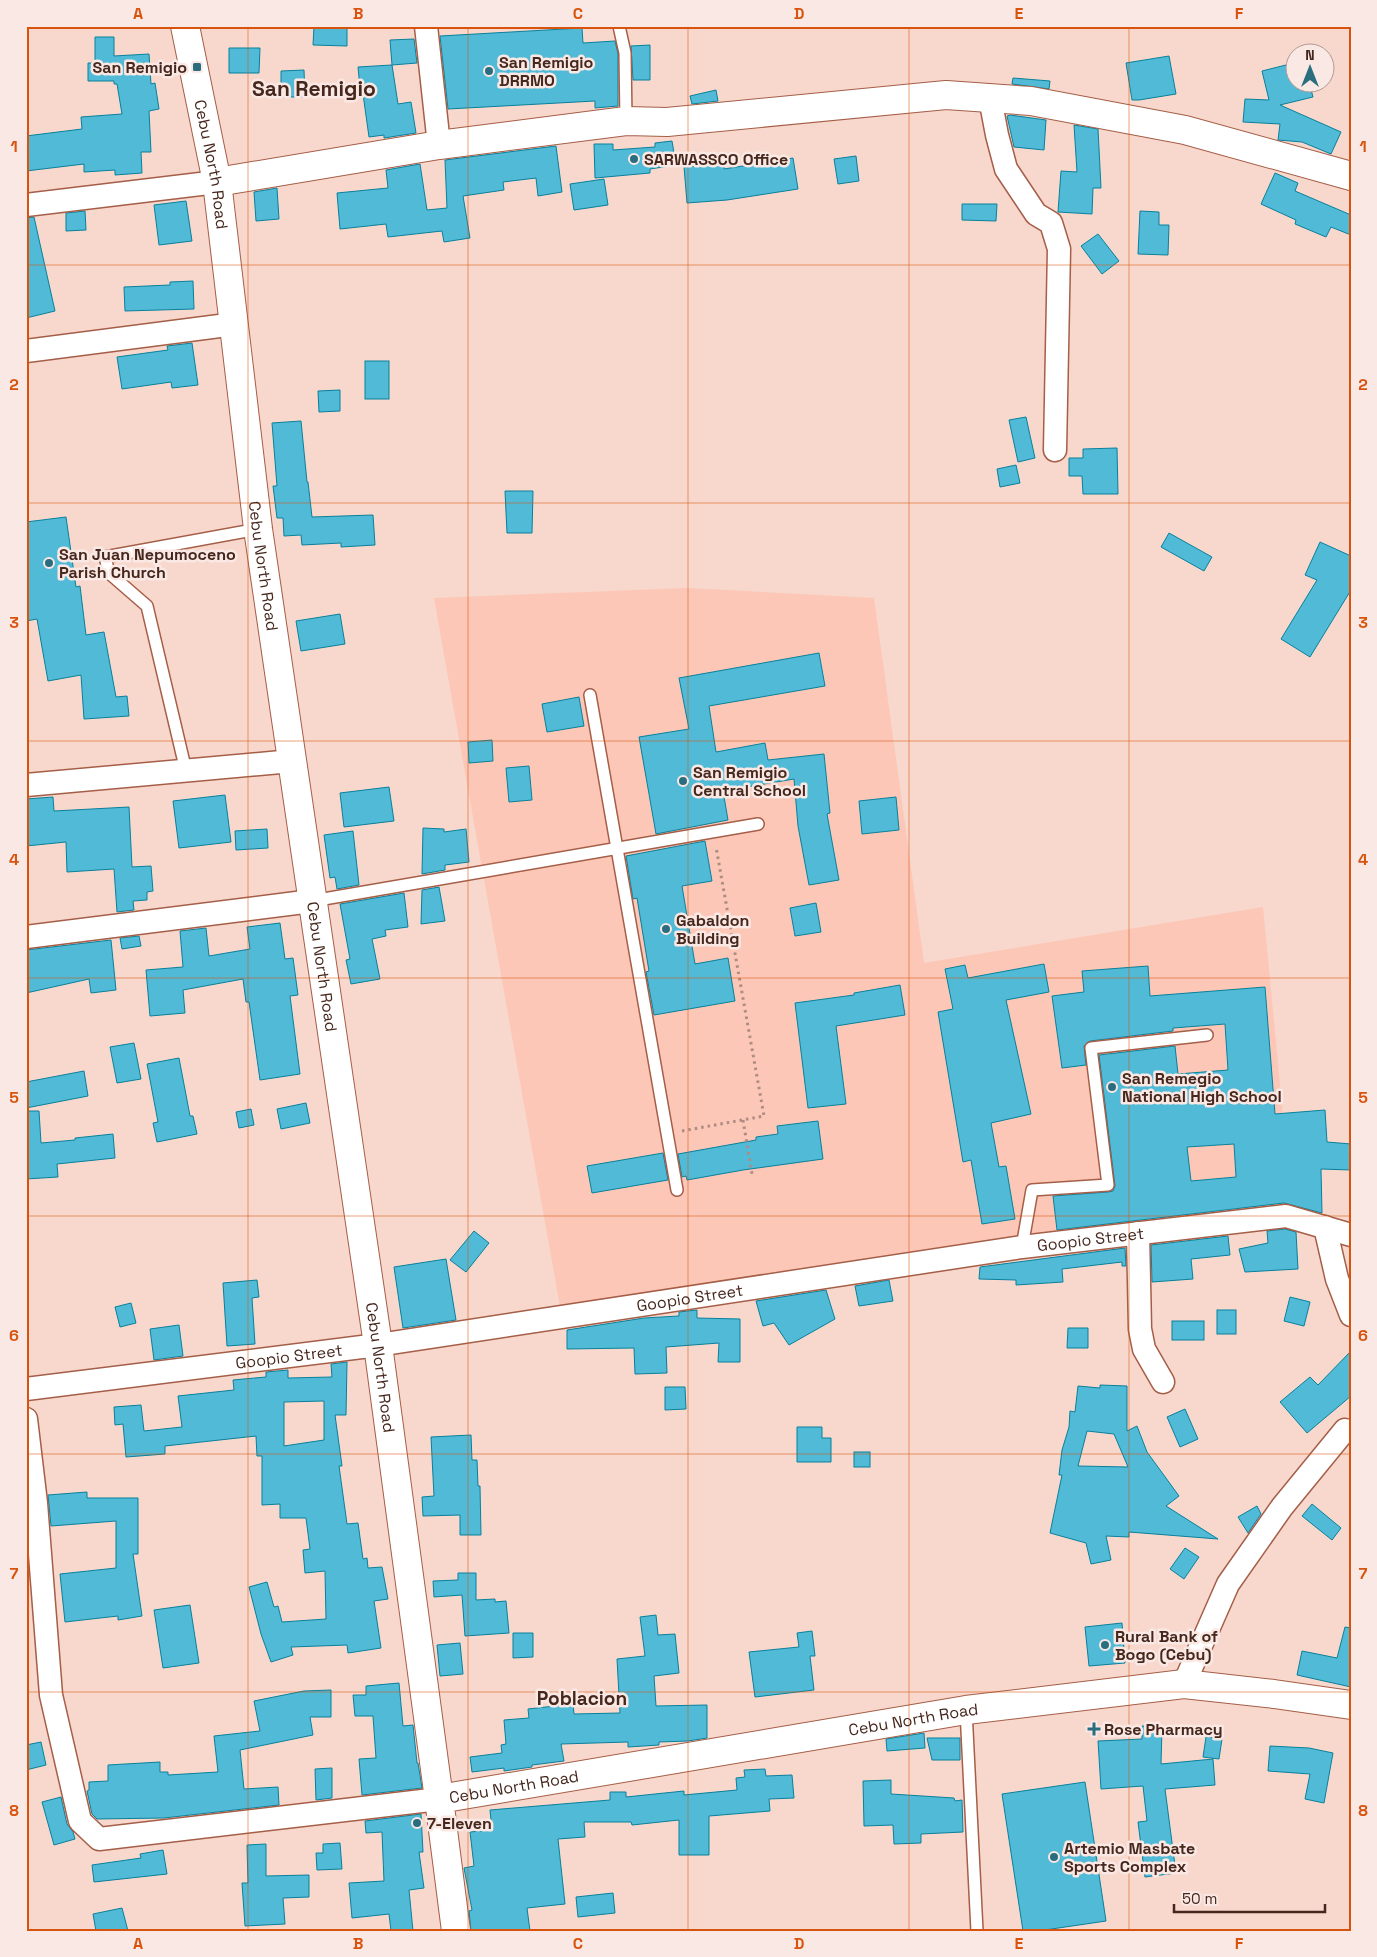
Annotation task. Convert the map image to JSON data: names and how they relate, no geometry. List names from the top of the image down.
{
  "streets": {
    "main road": ["Cebu North Road"],
    "street": ["Goopio Street"]
  },
  "crossings": [
    ["Cebu North Road", "Goopio Street"]
  ],
  "districts": ["San Remigio", "Poblacion"],
  "places": {
    "transit": ["San Remigio"],
    "other": [
      "San Remigio DRRMO",
      "SARWASSCO Office",
      "San Juan Nepumoceno Parish Church",
      "San Remigio Central School",
      "Gabaldon Building",
      "San Remegio National High School",
      "Rural Bank of Bogo (Cebu)",
      "7-Eleven",
      "Artemio Masbate Sports Complex"
    ],
    "health": ["Rose Pharmacy"]
  },
  "scale_bar": "50 m",
  "north": "top",
  "grid": {
    "columns": [
      "A",
      "B",
      "C",
      "D",
      "E",
      "F"
    ],
    "rows": [
      "1",
      "2",
      "3",
      "4",
      "5",
      "6",
      "7",
      "8"
    ]
  }
}
